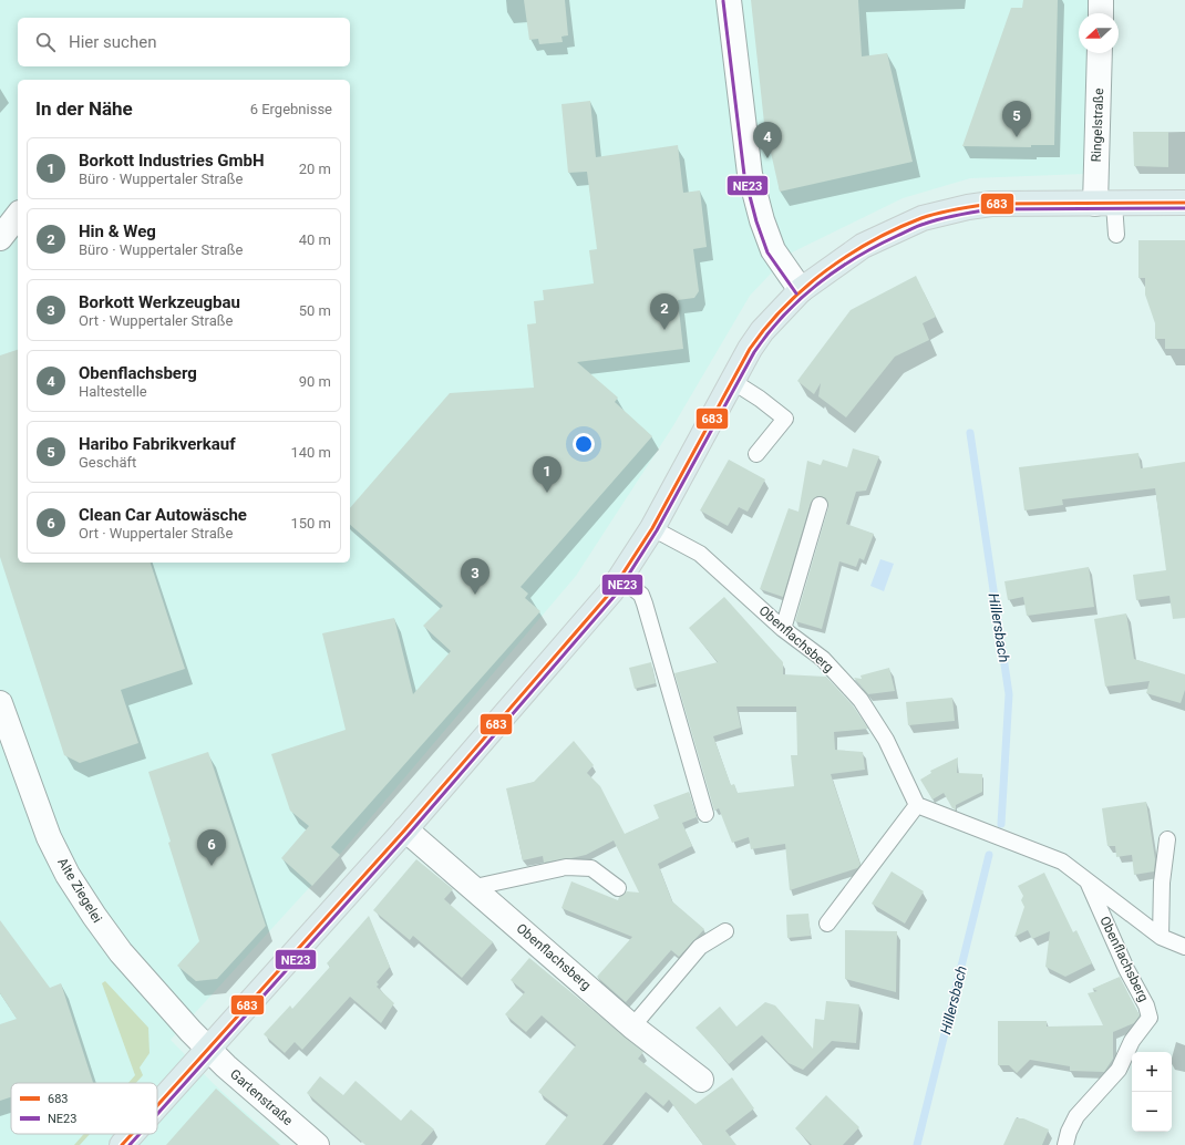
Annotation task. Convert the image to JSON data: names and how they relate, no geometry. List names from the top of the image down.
{
  "streets": {
    "street": [
      "Ringelstraße",
      "Obenflachsberg",
      "Alte Ziegelei",
      "Gartenstraße"
    ]
  },
  "crossings": [
    ["Alte Ziegelei", "Gartenstraße"]
  ],
  "water": ["Hillersbach"],
  "lines": ["transit line NE23", "transit line 683"],
  "legend": ["683", "NE23"],
  "north": "left",
  "page": {
    "search": "Hier suchen",
    "heading": ["In der Nähe", "6 Ergebnisse"],
    "pins": [
      "5",
      "4",
      "2",
      "1",
      "3",
      "6"
    ],
    "list": [
      {
        "mark": "1",
        "name": "Borkott Industries GmbH",
        "note": "Büro · Wuppertaler Straße",
        "value": "20 m"
      },
      {
        "mark": "2",
        "name": "Hin & Weg",
        "note": "Büro · Wuppertaler Straße",
        "value": "40 m"
      },
      {
        "mark": "3",
        "name": "Borkott Werkzeugbau",
        "note": "Ort · Wuppertaler Straße",
        "value": "50 m"
      },
      {
        "mark": "4",
        "name": "Obenflachsberg",
        "note": "Haltestelle",
        "value": "90 m"
      },
      {
        "mark": "5",
        "name": "Haribo Fabrikverkauf",
        "note": "Geschäft",
        "value": "140 m"
      },
      {
        "mark": "6",
        "name": "Clean Car Autowäsche",
        "note": "Ort · Wuppertaler Straße",
        "value": "150 m"
      }
    ],
    "map_buttons": ["+", "−"]
  }
}
